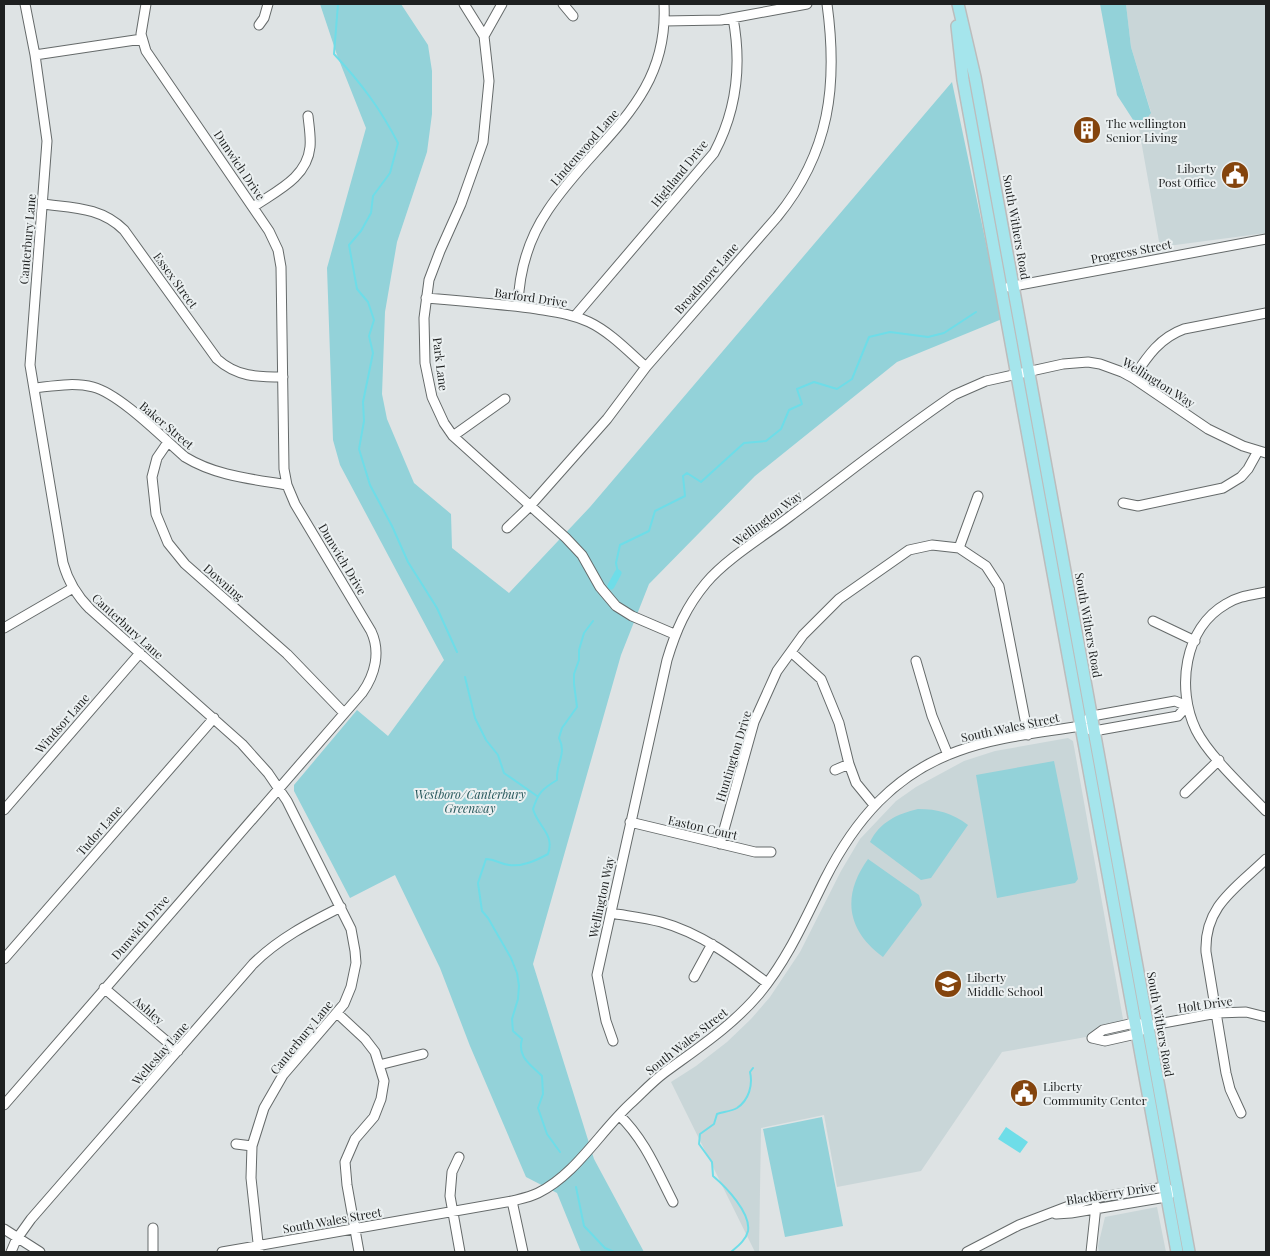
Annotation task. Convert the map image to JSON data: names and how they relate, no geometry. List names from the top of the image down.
{
  "streets": {
    "main road": ["South Withers Road"],
    "street": [
      "Lindenwood Lane",
      "Dunwich Drive",
      "Highland Drive",
      "Canterbury Lane",
      "Progress Street",
      "Broadmore Lane",
      "Essex Street",
      "Barford Drive",
      "Park Lane",
      "Wellington Way",
      "Baker Street",
      "Downing",
      "Windsor Lane",
      "South Wales Street",
      "Huntington Drive",
      "Easton Court",
      "Tudor Lane",
      "Holt Drive",
      "Ashley",
      "Welleslay Lane",
      "Blackberry Drive"
    ]
  },
  "crossings": [
    ["Lindenwood Lane", "Barford Drive"],
    ["Dunwich Drive", "Canterbury Lane"],
    ["Dunwich Drive", "Essex Street"],
    ["Dunwich Drive", "Baker Street"],
    ["Dunwich Drive", "Downing"],
    ["Dunwich Drive", "Ashley"],
    ["Highland Drive", "Barford Drive"],
    ["South Withers Road", "Progress Street"],
    ["South Withers Road", "Wellington Way"],
    ["South Withers Road", "South Wales Street"],
    ["South Withers Road", "Holt Drive"],
    ["South Withers Road", "Blackberry Drive"],
    ["Canterbury Lane", "Essex Street"],
    ["Canterbury Lane", "Baker Street"],
    ["Canterbury Lane", "Windsor Lane"],
    ["Canterbury Lane", "South Wales Street"],
    ["Canterbury Lane", "Tudor Lane"],
    ["Canterbury Lane", "Welleslay Lane"],
    ["Broadmore Lane", "Barford Drive"],
    ["Broadmore Lane", "Park Lane"],
    ["Barford Drive", "Park Lane"],
    ["Park Lane", "Wellington Way"],
    ["Wellington Way", "Easton Court"],
    ["Baker Street", "Downing"],
    ["South Wales Street", "Huntington Drive"],
    ["Huntington Drive", "Easton Court"],
    ["Ashley", "Welleslay Lane"]
  ],
  "parks": ["Westboro/Canterbury Greenway"],
  "places": {
    "building": ["The wellington Senior Living"],
    "public building": ["Liberty Post Office", "Liberty Community Center"],
    "school or university": ["Liberty Middle School"]
  }
}
